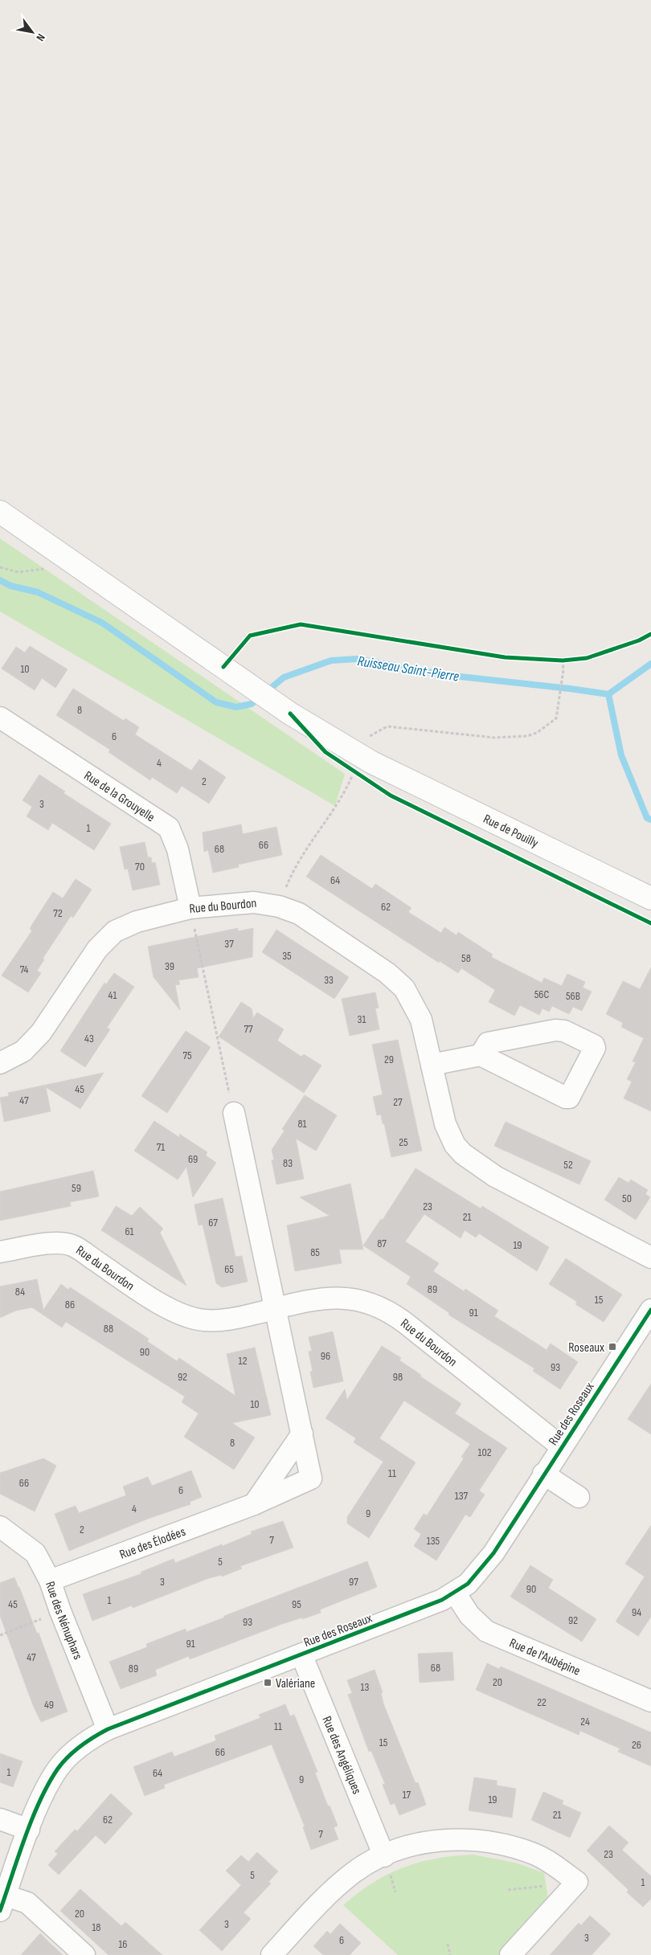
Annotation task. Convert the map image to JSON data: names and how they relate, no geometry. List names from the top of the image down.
{
  "streets": {
    "main road": ["Rue de Pouilly"],
    "street": [
      "Rue de la Grouyelle",
      "Rue du Bourdon",
      "Rue des Roseaux",
      "Rue des Élodées",
      "Rue des Nénuphars",
      "Rue de l'Aubépine",
      "Rue des Angéliques"
    ]
  },
  "crossings": [
    ["Rue de la Grouyelle", "Rue du Bourdon"],
    ["Rue du Bourdon", "Rue des Roseaux"],
    ["Rue du Bourdon", "Rue des Élodées"],
    ["Rue des Roseaux", "Rue des Nénuphars"],
    ["Rue des Roseaux", "Rue de l'Aubépine"],
    ["Rue des Roseaux", "Rue des Angéliques"],
    ["Rue des Élodées", "Rue des Nénuphars"]
  ],
  "water": ["Ruisseau Saint-Pierre"],
  "places": {
    "transit": ["Roseaux", "Valériane"]
  },
  "house_numbers": [
    "10",
    "8",
    "6",
    "4",
    "2",
    "3",
    "1",
    "66",
    "68",
    "70",
    "64",
    "62",
    "72",
    "37",
    "35",
    "58",
    "39",
    "74",
    "33",
    "56C",
    "41",
    "56B",
    "31",
    "77",
    "43",
    "75",
    "29",
    "45",
    "47",
    "27",
    "81",
    "25",
    "71",
    "69",
    "83",
    "52",
    "59",
    "50",
    "23",
    "21",
    "67",
    "61",
    "87",
    "19",
    "85",
    "65",
    "89",
    "84",
    "15",
    "86",
    "91",
    "88",
    "90",
    "96",
    "12",
    "93",
    "92",
    "98",
    "10",
    "8",
    "102",
    "11",
    "66",
    "6",
    "137",
    "4",
    "9",
    "2",
    "7",
    "135",
    "5",
    "3",
    "97",
    "90",
    "1",
    "45",
    "95",
    "94",
    "92",
    "93",
    "91",
    "47",
    "68",
    "89",
    "20",
    "13",
    "22",
    "49",
    "24",
    "11",
    "15",
    "26",
    "66",
    "1",
    "64",
    "9",
    "17",
    "19",
    "21",
    "62",
    "7",
    "23",
    "5",
    "1",
    "20",
    "3",
    "18",
    "3",
    "6",
    "16"
  ],
  "north": "bottom right"
}
